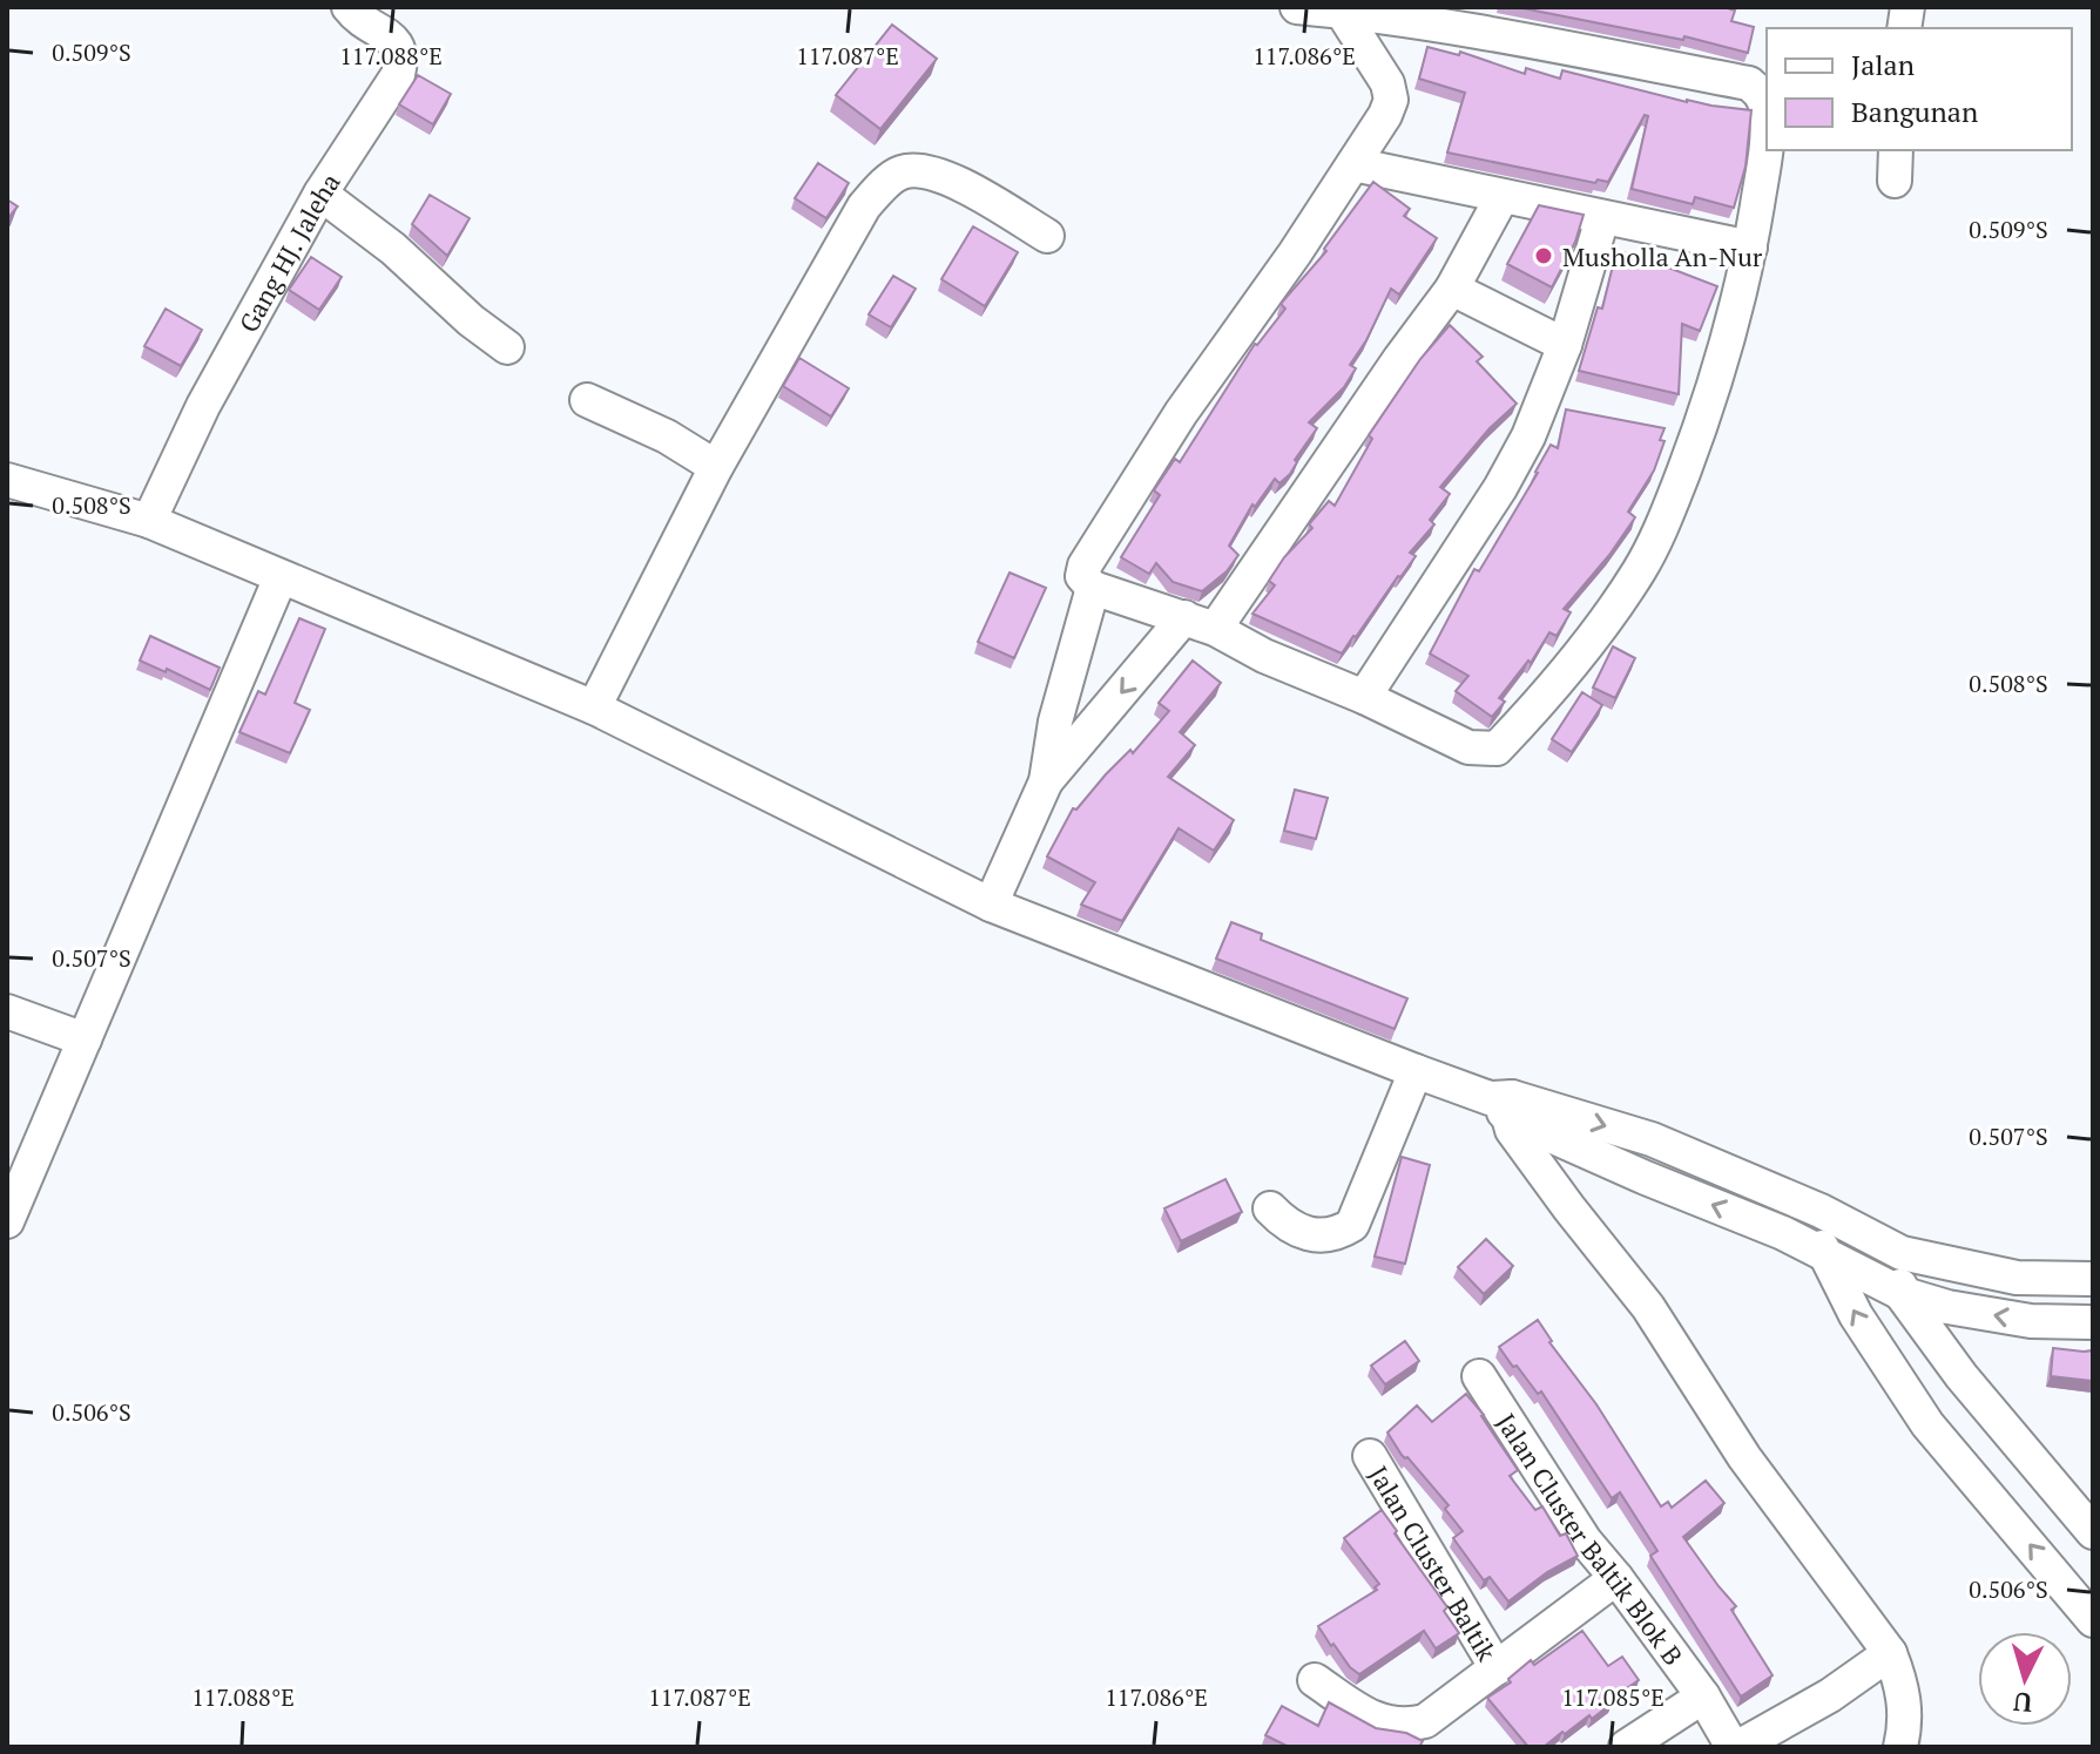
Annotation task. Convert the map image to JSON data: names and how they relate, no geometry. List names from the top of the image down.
{
  "streets": {
    "street": ["Gang HJ. Jaleha", "Jalan Cluster Baltik Blok B", "Jalan Cluster Baltik"]
  },
  "crossings": [
    ["Jalan Cluster Baltik Blok B", "Jalan Cluster Baltik"]
  ],
  "places": ["Musholla An-Nur"],
  "legend": ["Jalan", "Bangunan"],
  "north": "bottom",
  "coordinates": [
    "0.509°S",
    "117.088°E",
    "117.087°E",
    "117.086°E",
    "0.508°S",
    "0.507°S",
    "0.506°S",
    "117.085°E"
  ]
}
